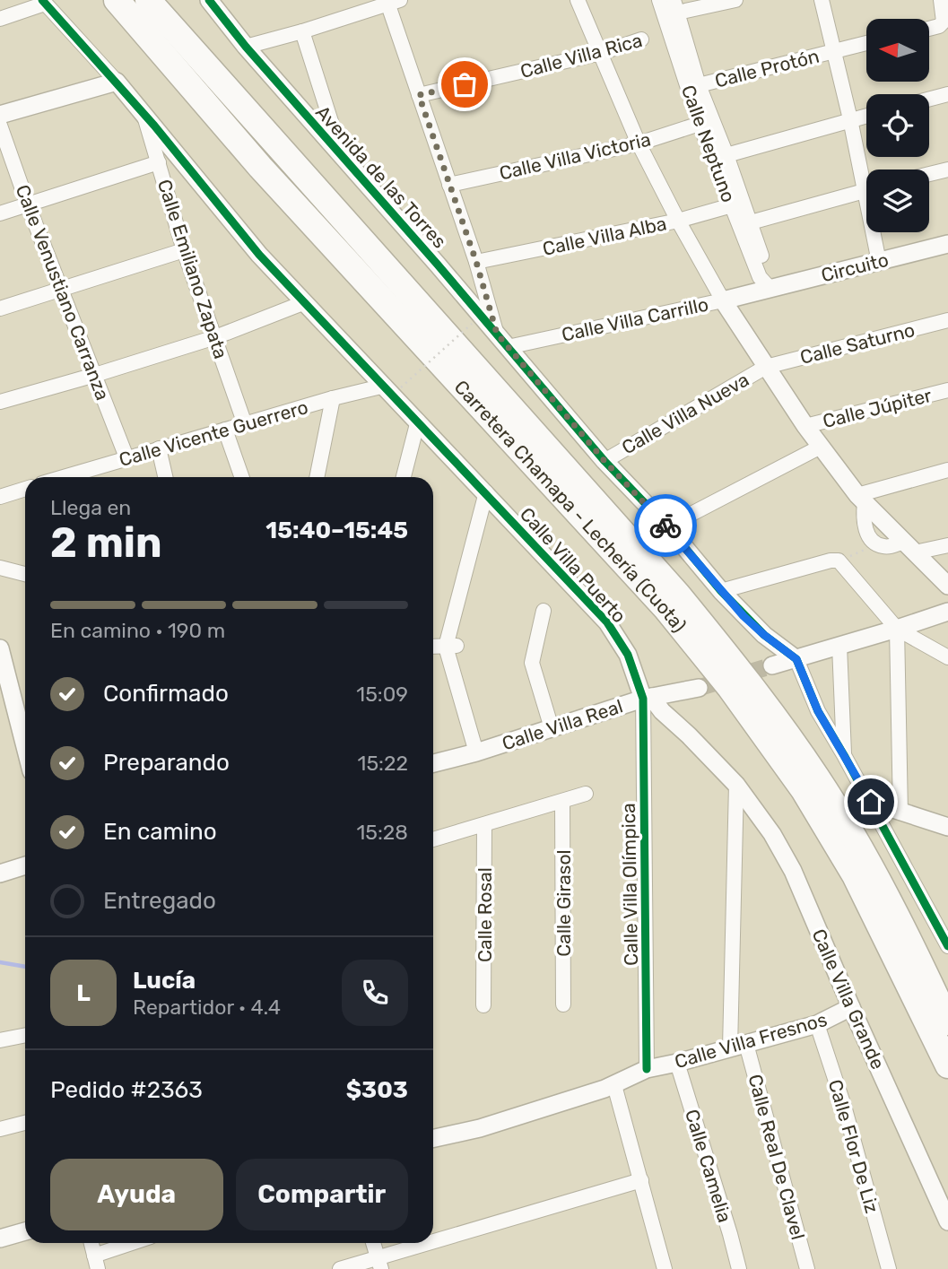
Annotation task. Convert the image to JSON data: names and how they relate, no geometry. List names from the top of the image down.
{
  "streets": {
    "highway": ["Carretera Chamapa - Lechería (Cuota)"],
    "street": [
      "Calle Villa Rica",
      "Calle Protón",
      "Calle Neptuno",
      "Calle Villa Victoria",
      "Avenida de las Torres",
      "Calle Villa Alba",
      "Circuito",
      "Calle Emiliano Zapata",
      "Calle Venustiano Carranza",
      "Calle Villa Carrillo",
      "Calle Saturno",
      "Calle Júpiter",
      "Calle Villa Nueva",
      "Calle Vicente Guerrero",
      "Calle Villa Puerto",
      "Calle Villa Real",
      "Calle Villa Olímpica",
      "Calle Girasol",
      "Calle Rosal",
      "Calle Villa Grande",
      "Calle Villa Fresnos",
      "Calle Flor De Liz",
      "Calle Real De Clavel",
      "Calle Camelia"
    ]
  },
  "crossings": [
    ["Calle Protón", "Calle Neptuno"],
    ["Calle Neptuno", "Calle Villa Victoria"],
    ["Calle Neptuno", "Calle Villa Alba"],
    ["Calle Neptuno", "Circuito"],
    ["Calle Neptuno", "Calle Villa Carrillo"],
    ["Avenida de las Torres", "Calle Villa Carrillo"],
    ["Avenida de las Torres", "Calle Villa Nueva"],
    ["Circuito", "Calle Villa Carrillo"],
    ["Calle Emiliano Zapata", "Calle Vicente Guerrero"],
    ["Calle Venustiano Carranza", "Calle Vicente Guerrero"],
    ["Calle Saturno", "Calle Villa Nueva"],
    ["Calle Vicente Guerrero", "Calle Villa Puerto"],
    ["Calle Villa Puerto", "Calle Villa Real"],
    ["Calle Villa Puerto", "Calle Villa Olímpica"],
    ["Calle Villa Puerto", "Calle Villa Grande"],
    ["Calle Villa Real", "Calle Villa Olímpica"],
    ["Calle Villa Real", "Calle Villa Grande"],
    ["Calle Villa Olímpica", "Calle Villa Grande"],
    ["Calle Villa Olímpica", "Calle Villa Fresnos"],
    ["Calle Villa Grande", "Calle Villa Fresnos"],
    ["Calle Villa Fresnos", "Calle Flor De Liz"],
    ["Calle Villa Fresnos", "Calle Real De Clavel"],
    ["Calle Villa Fresnos", "Calle Camelia"]
  ],
  "north": "left",
  "page": {
    "heading": ["2 min", "Llega en", "15:40–15:45"],
    "panel": [
      "Lucía",
      "Repartidor · 4.4",
      "Pedido #2363",
      "$303"
    ],
    "bar": "En camino · 190 m",
    "list": [
      ["Confirmado", "15:09"],
      ["Preparando", "15:22"],
      ["En camino", "15:28"],
      "Entregado"
    ],
    "round": "L",
    "buttons": ["Ayuda", "Compartir"]
  }
}
